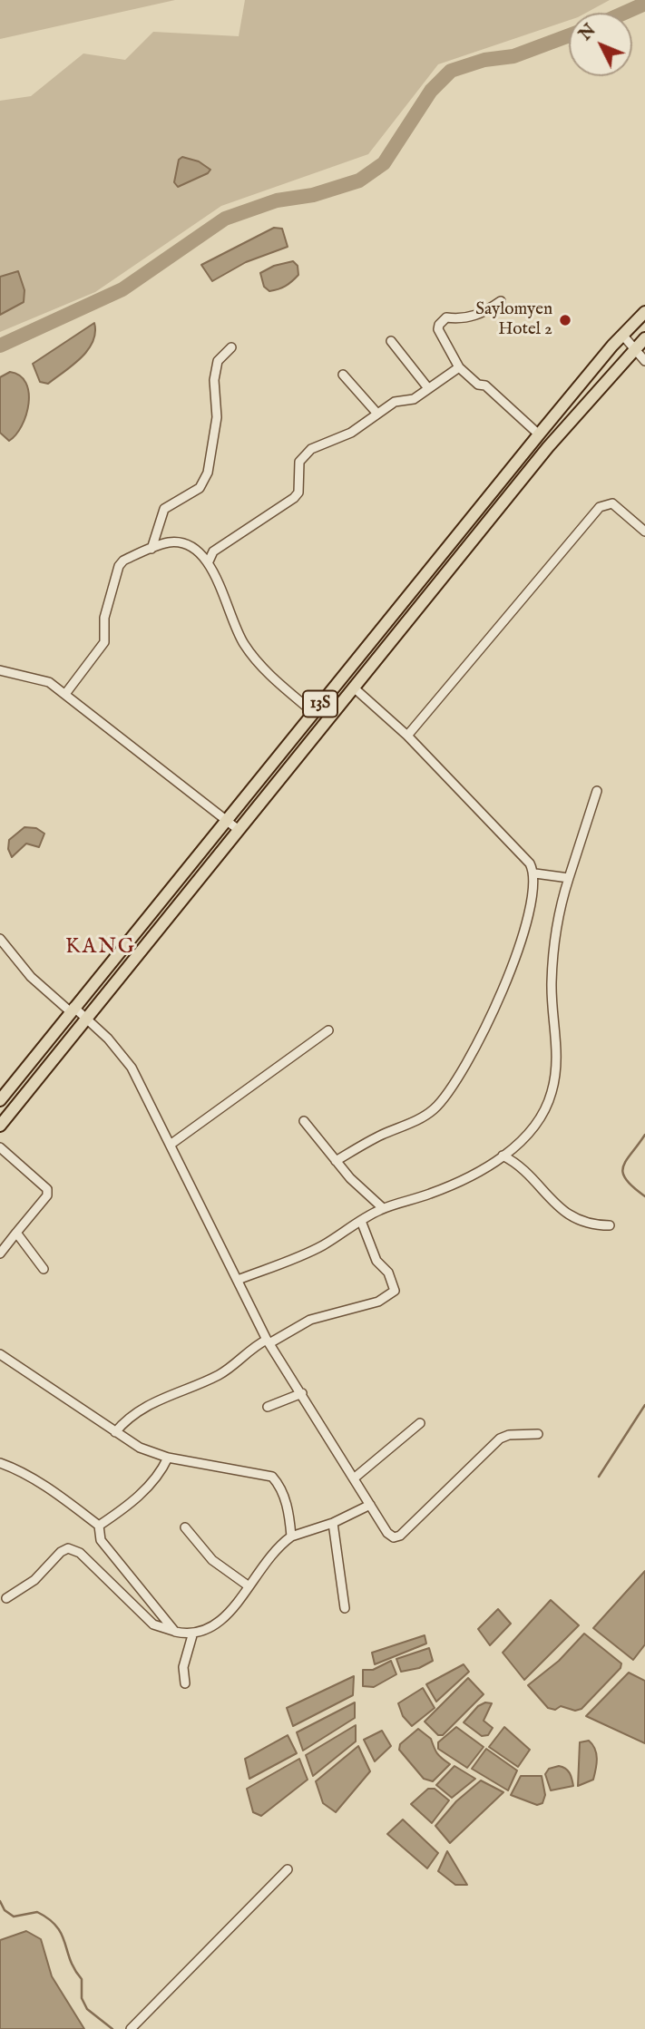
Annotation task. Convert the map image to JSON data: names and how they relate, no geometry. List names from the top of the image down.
{
  "streets": {
    "highway": ["13S"]
  },
  "districts": ["KANG"],
  "places": ["Saylomyen Hotel 2"],
  "north": "top left"
}
